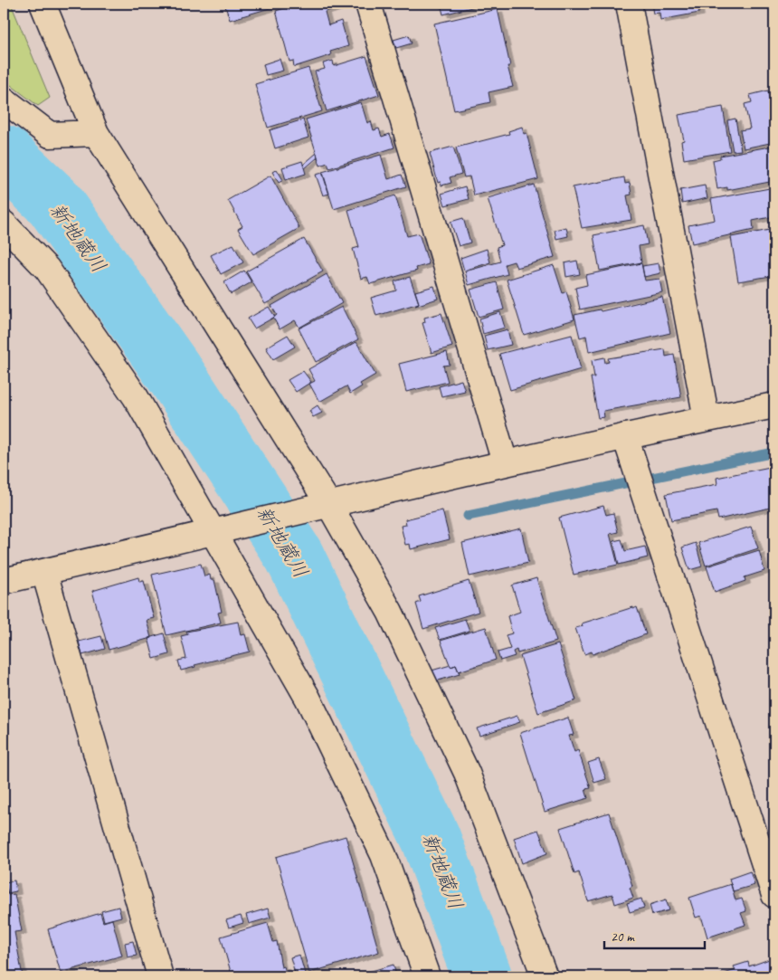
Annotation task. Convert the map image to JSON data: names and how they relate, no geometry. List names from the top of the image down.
{
  "water": ["新地蔵川"],
  "scale_bar": "20 m"
}
